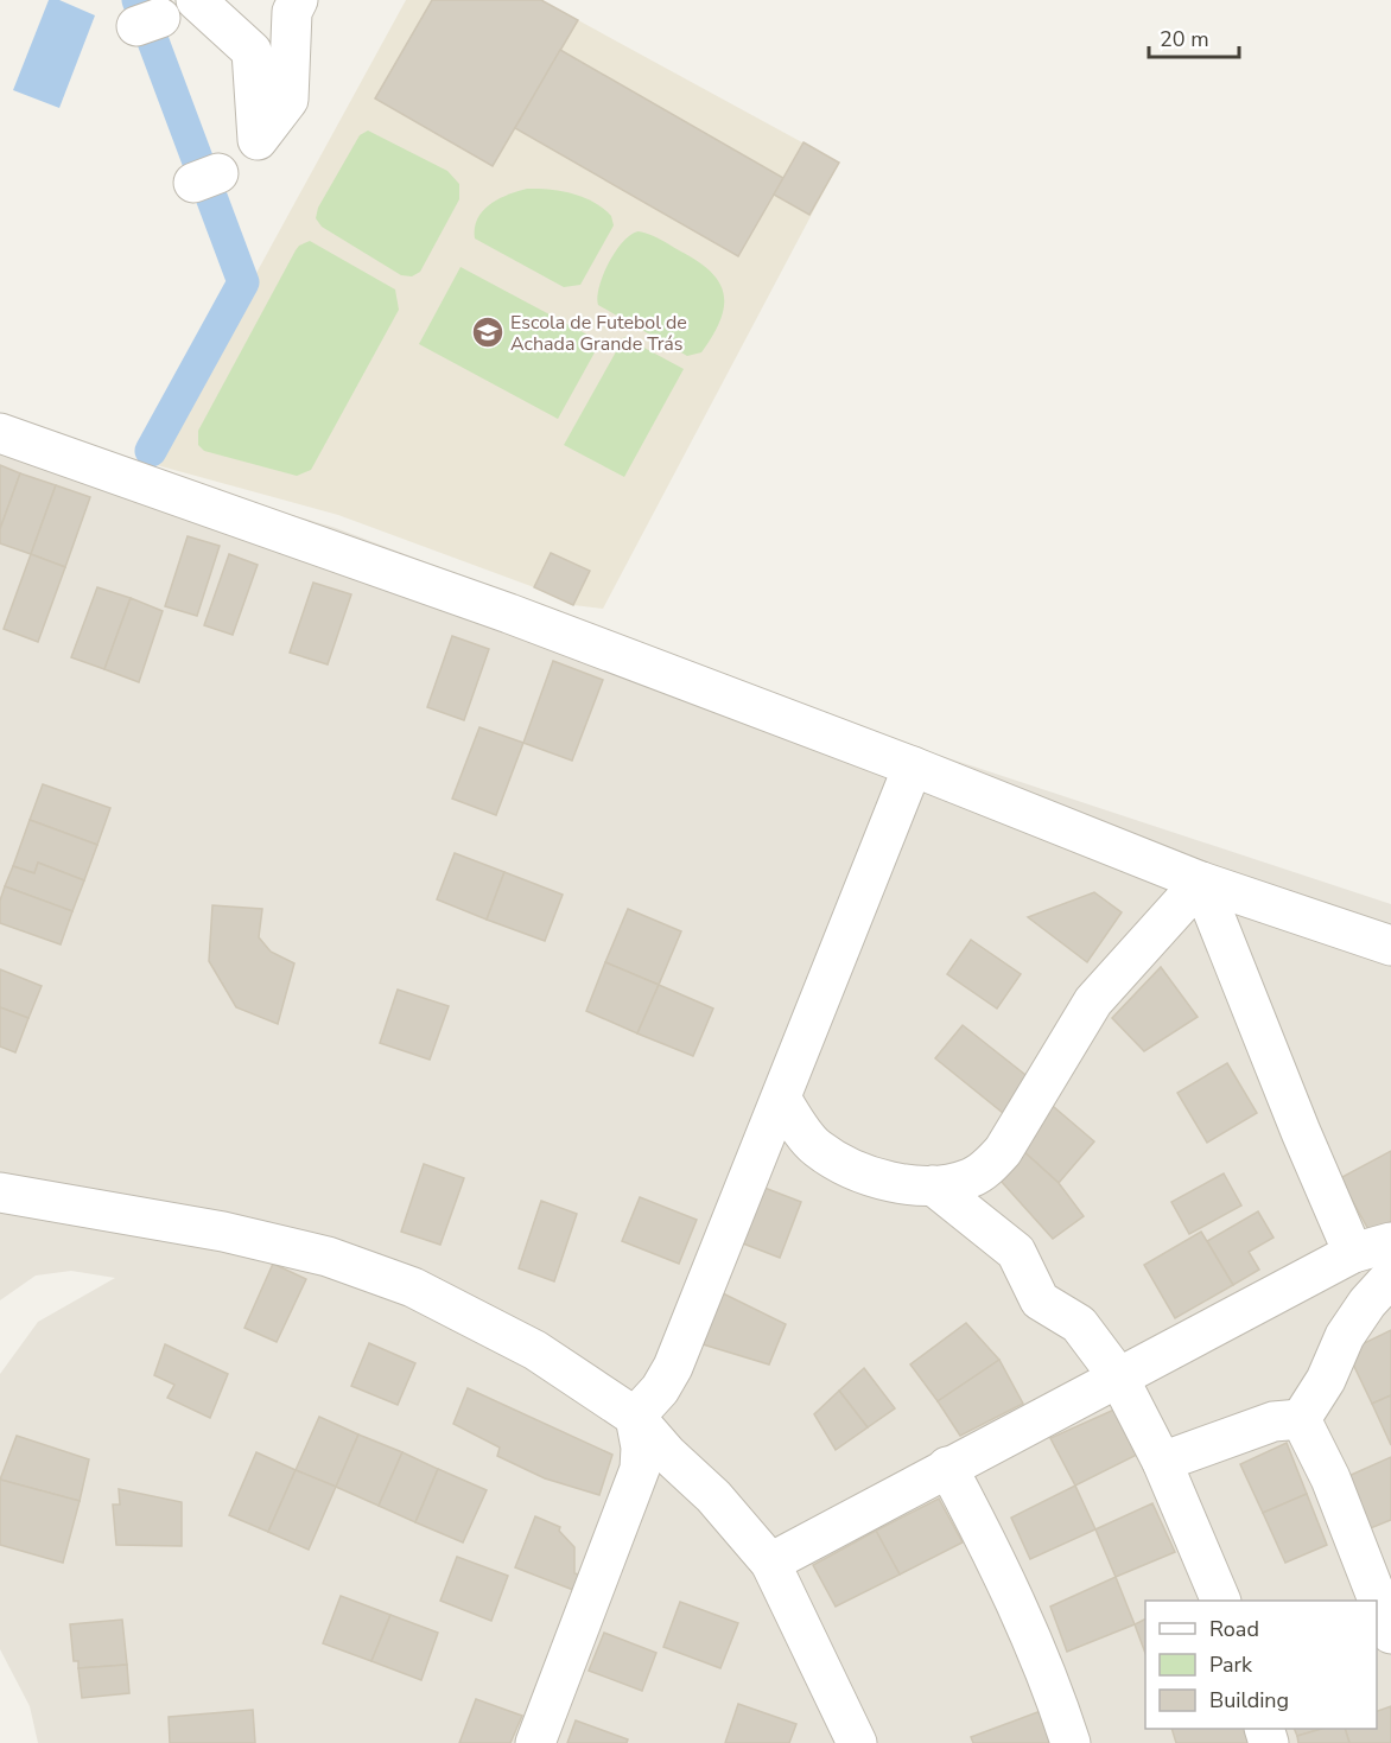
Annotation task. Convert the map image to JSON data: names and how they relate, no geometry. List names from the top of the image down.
{
  "places": {
    "school or university": ["Escola de Futebol de Achada Grande Trás"]
  },
  "legend": ["Road", "Park", "Building"],
  "scale_bar": "20 m"
}
